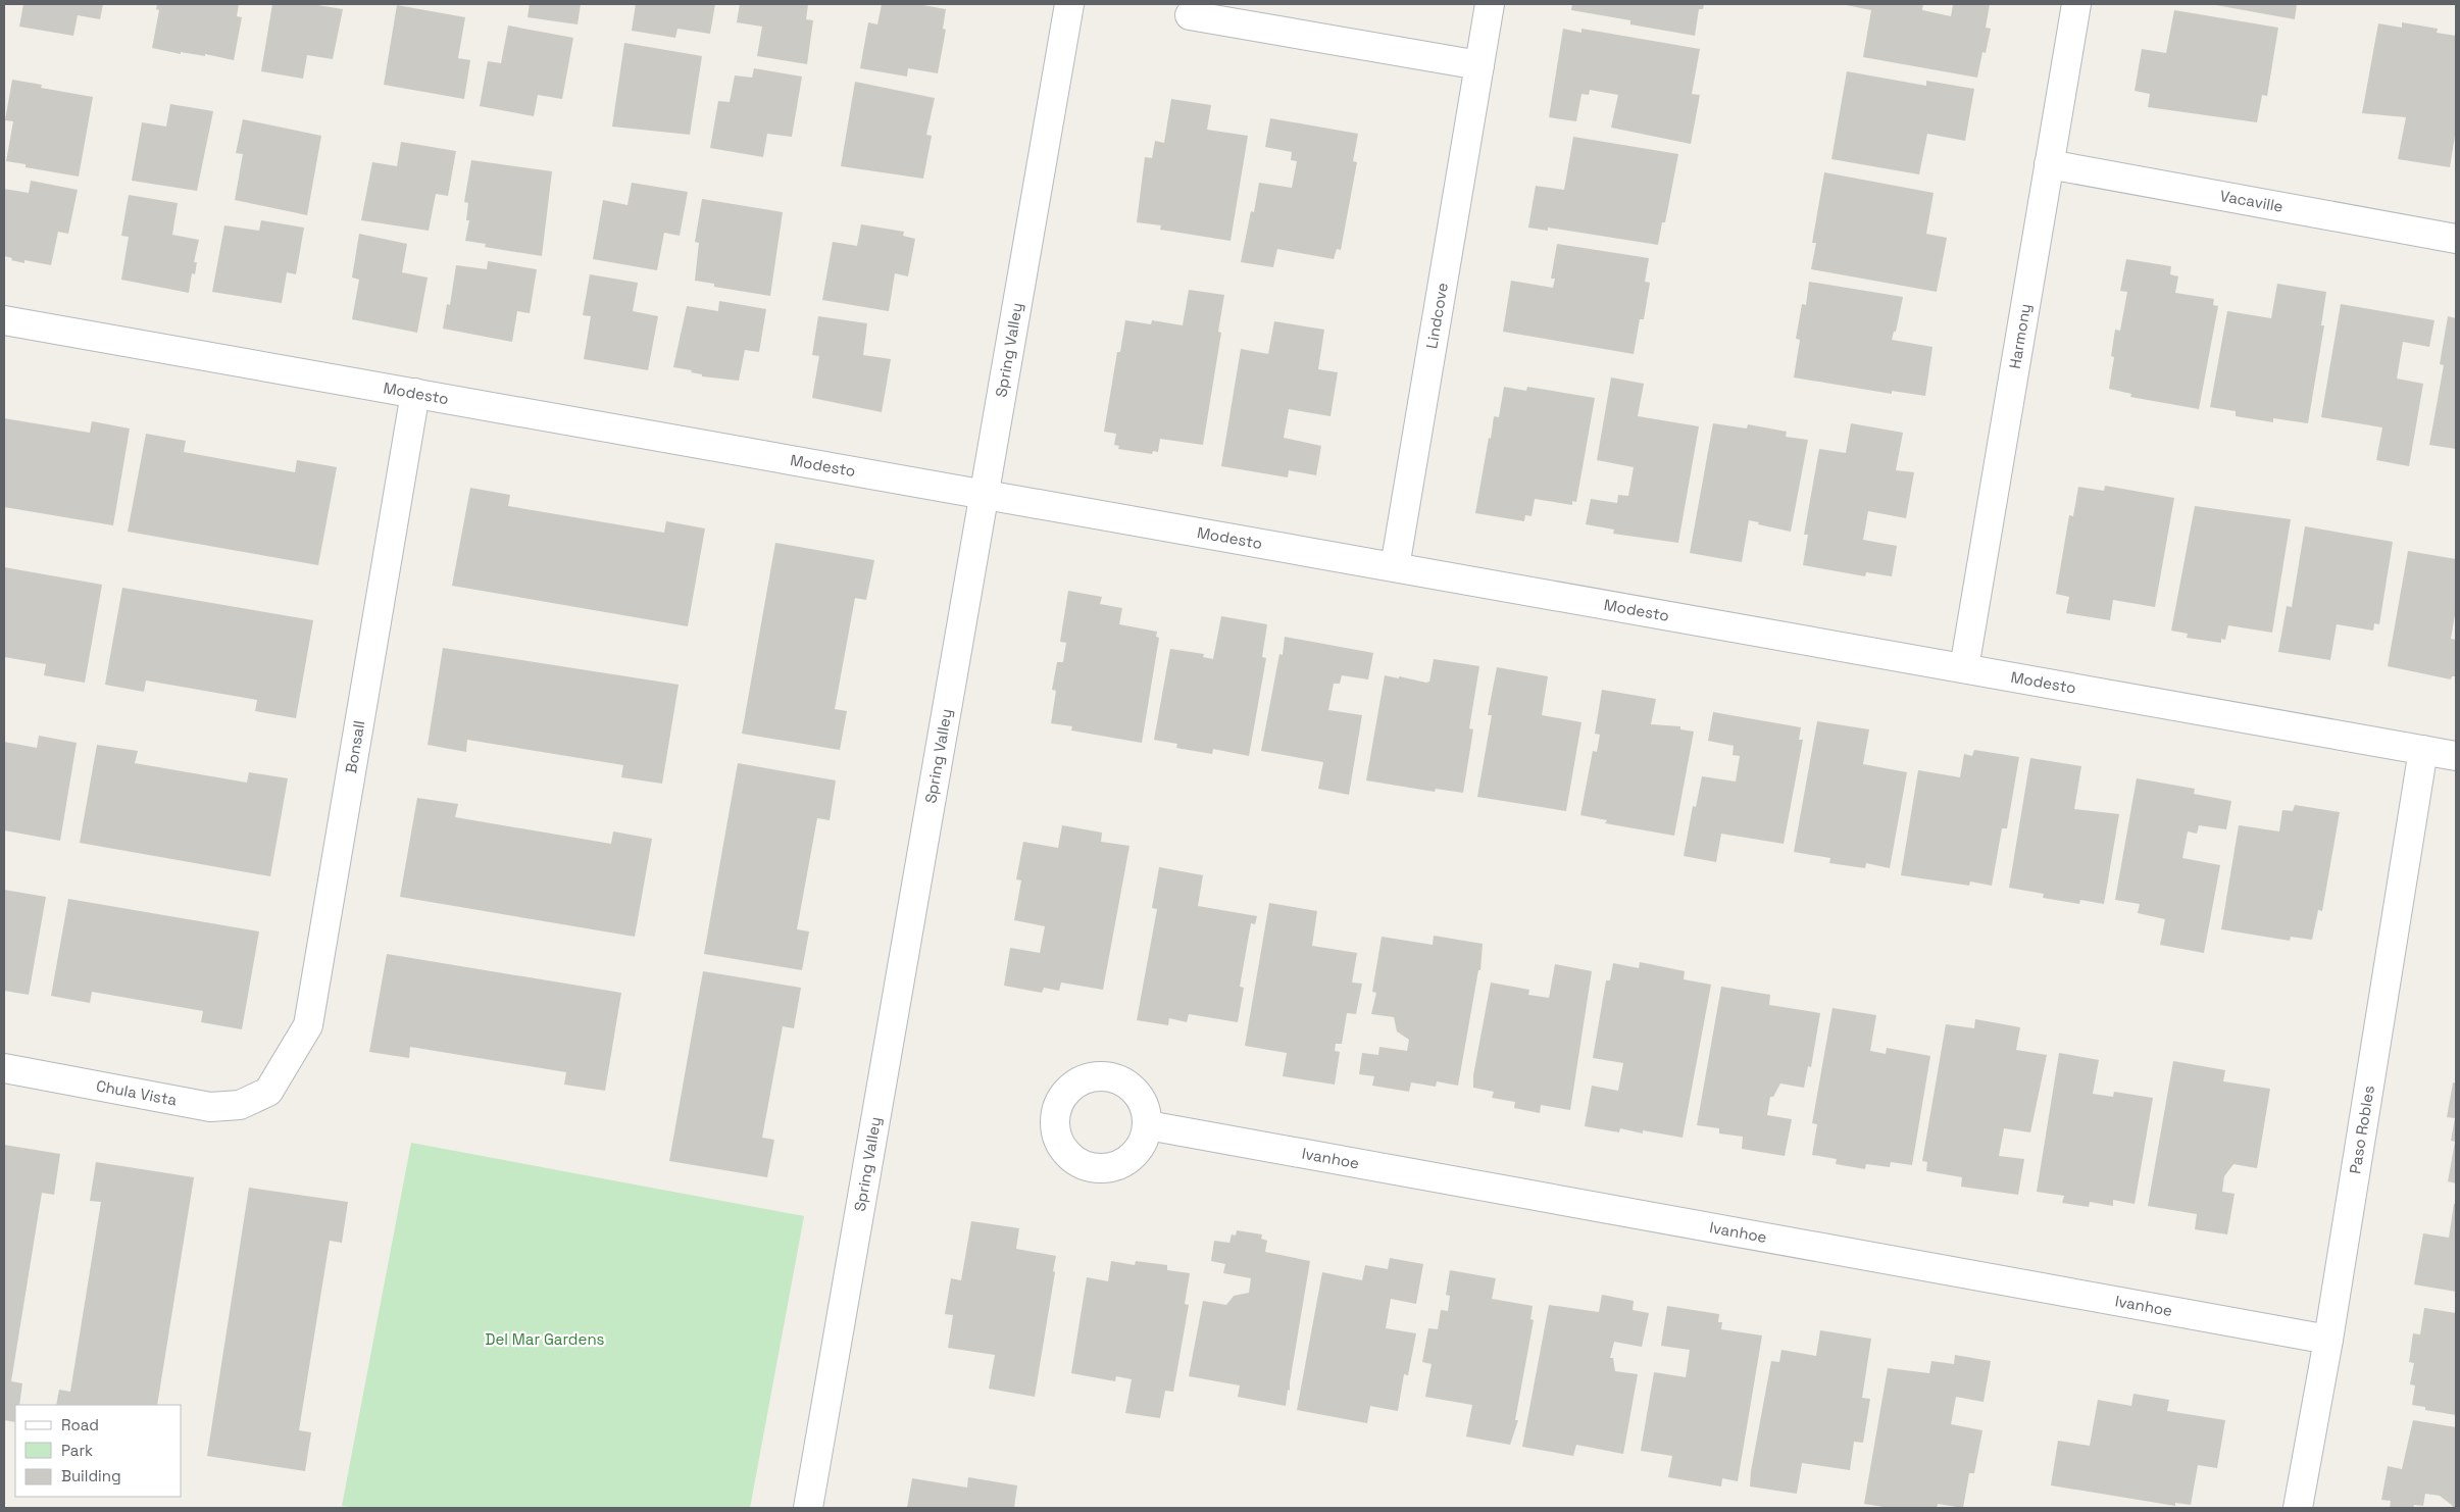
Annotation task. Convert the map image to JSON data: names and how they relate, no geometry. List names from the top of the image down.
{
  "streets": {
    "street": [
      "Vacaville",
      "Lindcove",
      "Harmony",
      "Spring Valley",
      "Modesto",
      "Bonsall",
      "Chula Vista",
      "Paso Robles",
      "Ivanhoe"
    ]
  },
  "crossings": [
    ["Vacaville", "Harmony"],
    ["Lindcove", "Modesto"],
    ["Harmony", "Modesto"],
    ["Spring Valley", "Modesto"],
    ["Modesto", "Bonsall"],
    ["Modesto", "Paso Robles"],
    ["Bonsall", "Chula Vista"],
    ["Paso Robles", "Ivanhoe"]
  ],
  "parks": ["Del Mar Gardens"],
  "legend": ["Road", "Park", "Building"]
}
